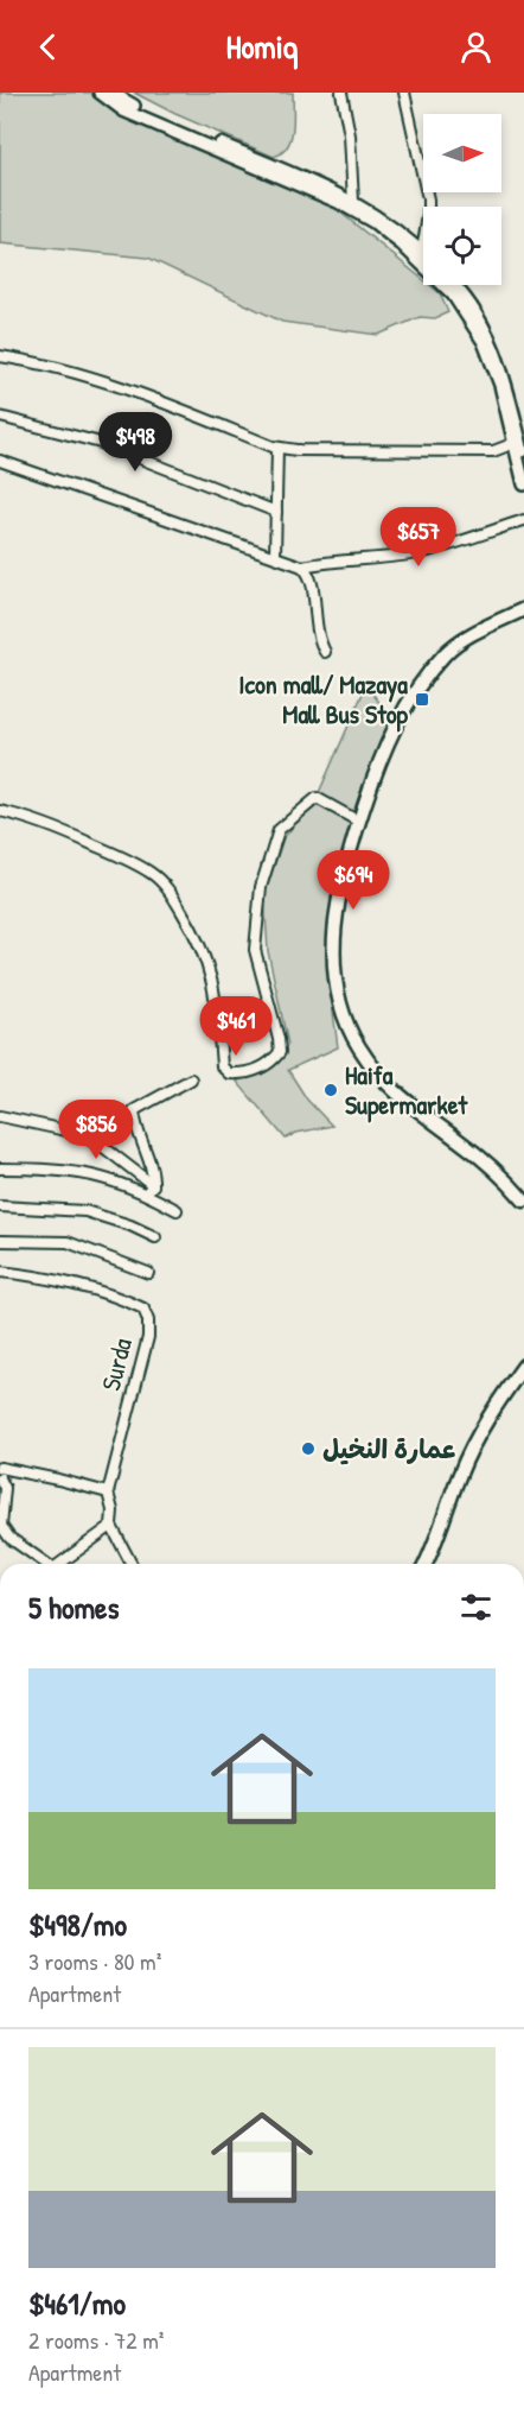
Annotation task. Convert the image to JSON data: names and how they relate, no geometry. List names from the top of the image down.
{
  "streets": {
    "street": ["Surda"]
  },
  "places": {
    "transit": ["Icon mall/ Mazaya Mall Bus Stop"],
    "other": ["Haifa Supermarket", "عمارة النخيل"]
  },
  "north": "right",
  "page": {
    "header": "Homiq",
    "price": [
      "$498",
      "$657",
      "$694",
      "$461",
      "$856"
    ],
    "heading": "5 homes",
    "list": [
      {
        "name": "$498/mo",
        "note": "3 rooms · 80 m² · Apartment"
      },
      {
        "name": "$461/mo",
        "note": "2 rooms · 72 m² · Apartment"
      }
    ]
  }
}
